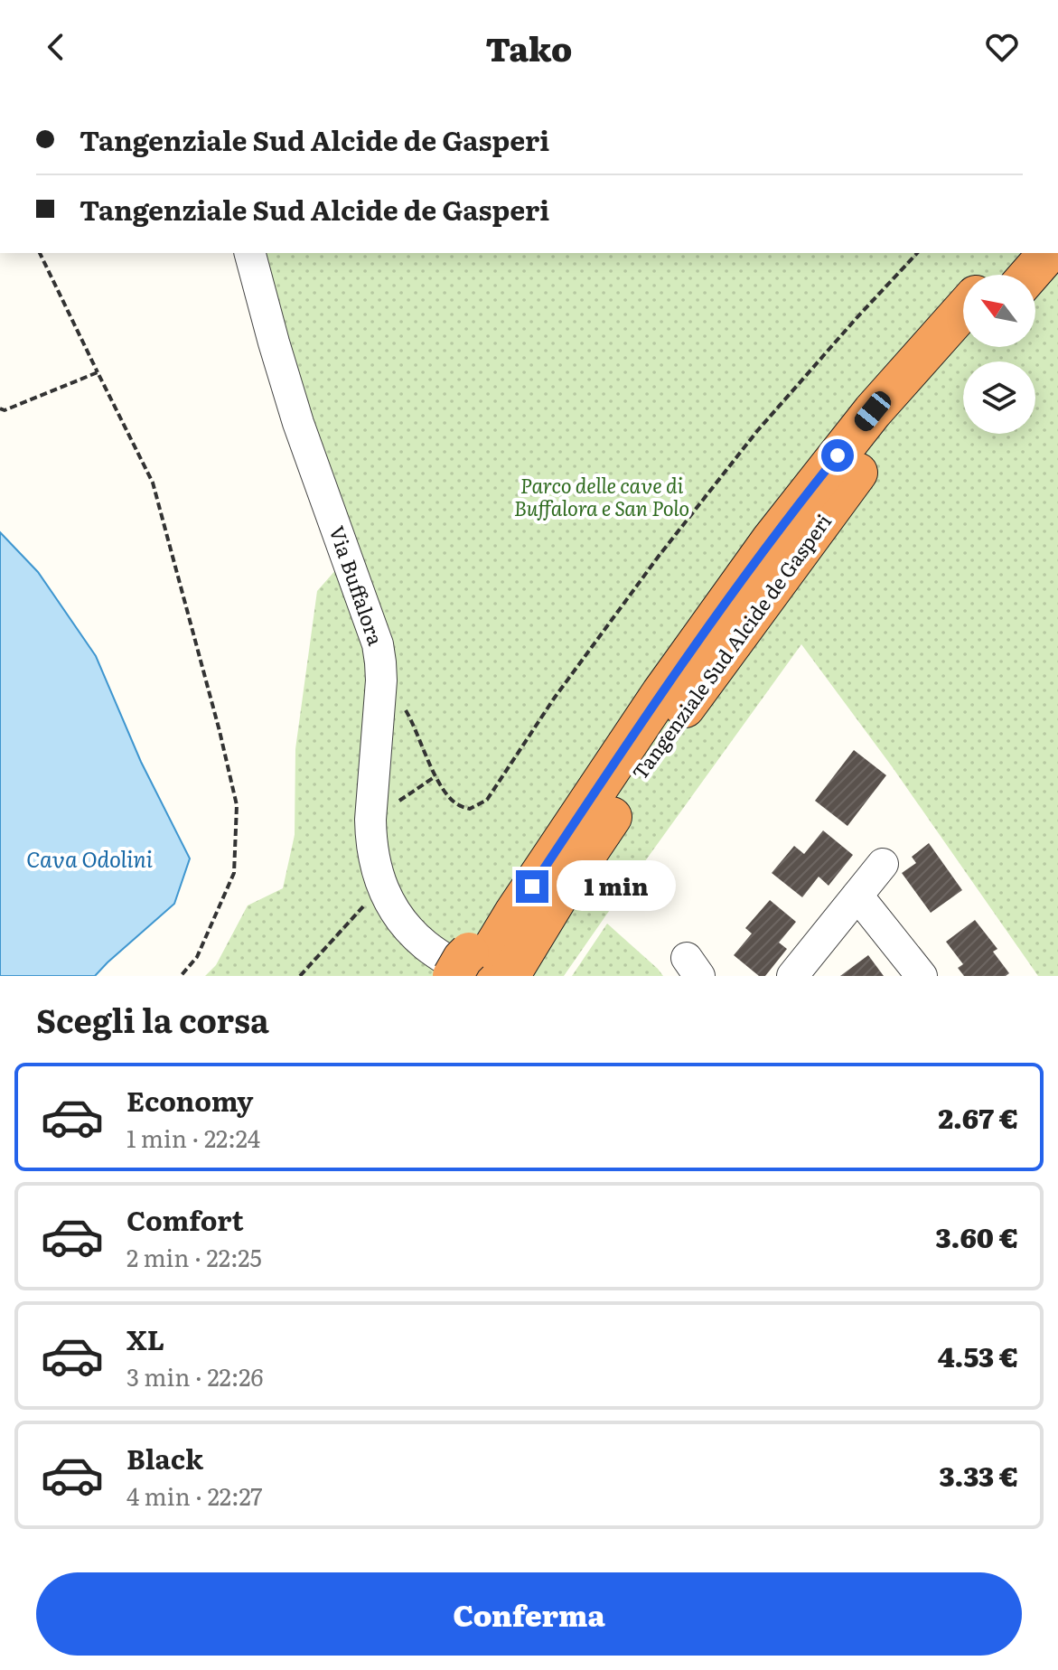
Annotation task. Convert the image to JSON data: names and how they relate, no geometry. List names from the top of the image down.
{
  "streets": {
    "highway": ["Tangenziale Sud Alcide de Gasperi"],
    "street": ["Via Buffalora"]
  },
  "crossings": [
    ["Via Buffalora", "Tangenziale Sud Alcide de Gasperi"]
  ],
  "water": ["Cava Odolini"],
  "parks": ["Parco delle cave di Buffalora e San Polo"],
  "north": "top left",
  "page": {
    "header": "Tako",
    "banner": ["Tangenziale Sud Alcide de Gasperi", "Tangenziale Sud Alcide de Gasperi"],
    "bubble": "1 min",
    "heading": "Scegli la corsa",
    "list": [
      {
        "name": "Economy",
        "note": "1 min · 22:24",
        "value": "2.67 €"
      },
      {
        "name": "Comfort",
        "note": "2 min · 22:25",
        "value": "3.60 €"
      },
      {
        "name": "XL",
        "note": "3 min · 22:26",
        "value": "4.53 €"
      },
      {
        "name": "Black",
        "note": "4 min · 22:27",
        "value": "3.33 €"
      }
    ],
    "buttons": "Conferma"
  }
}
